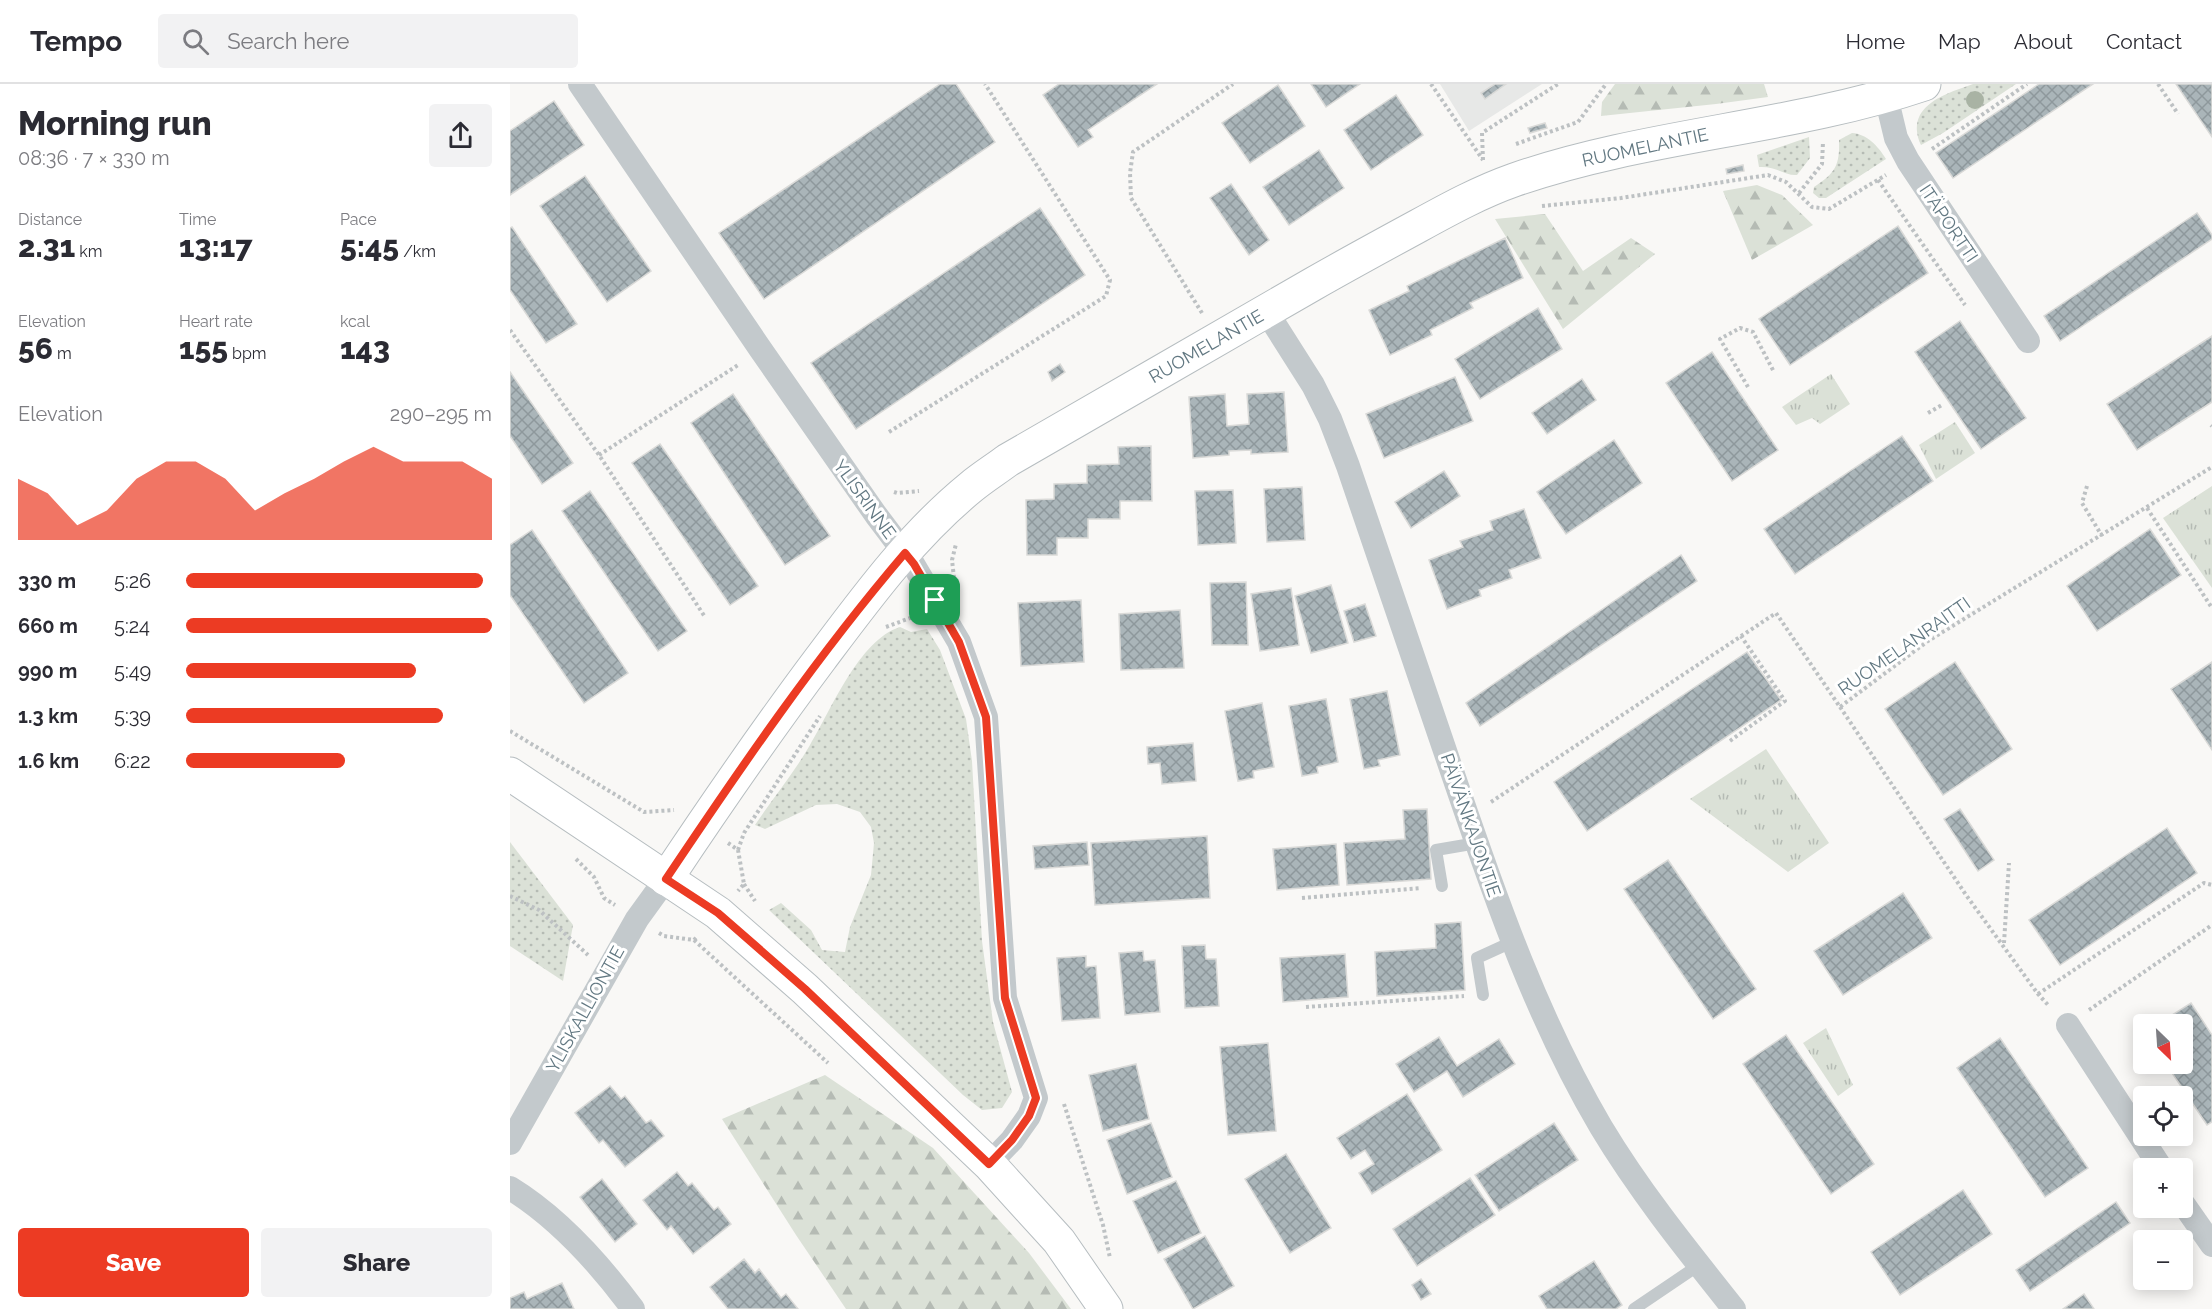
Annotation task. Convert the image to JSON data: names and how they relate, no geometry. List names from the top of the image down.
{
  "streets": {
    "street": [
      "RUOMELANTIE",
      "ITÄPORTTI",
      "YLISRINNE",
      "PÄIVÄNKAJONTIE",
      "YLISKALLIONTIE"
    ],
    "path": ["RUOMELANRAITTI"]
  },
  "crossings": [
    ["RUOMELANTIE", "ITÄPORTTI"],
    ["RUOMELANTIE", "YLISRINNE"],
    ["RUOMELANTIE", "PÄIVÄNKAJONTIE"],
    ["RUOMELANTIE", "YLISKALLIONTIE"],
    ["RUOMELANRAITTI", "PÄIVÄNKAJONTIE"]
  ],
  "north": "bottom right",
  "page": {
    "header": "Tempo",
    "search": "Search here",
    "nav": [
      "Home",
      "Map",
      "About",
      "Contact"
    ],
    "heading": ["Morning run", "08:36 · 7 × 330 m"],
    "stats": [
      ["Distance", "2.31 km"],
      ["Time", "13:17"],
      ["Pace", "5:45 /km"],
      ["Elevation", "56 m"],
      ["Heart rate", "155 bpm"],
      ["kcal", "143"]
    ],
    "chart": ["Elevation", "290–295 m"],
    "list": [
      {
        "name": "330 m",
        "note": "5:26"
      },
      {
        "name": "660 m",
        "note": "5:24"
      },
      {
        "name": "990 m",
        "note": "5:49"
      },
      {
        "name": "1.3 km",
        "note": "5:39"
      },
      {
        "name": "1.6 km",
        "note": "6:22"
      }
    ],
    "map_buttons": ["+", "−"],
    "buttons": ["Save", "Share"]
  }
}
